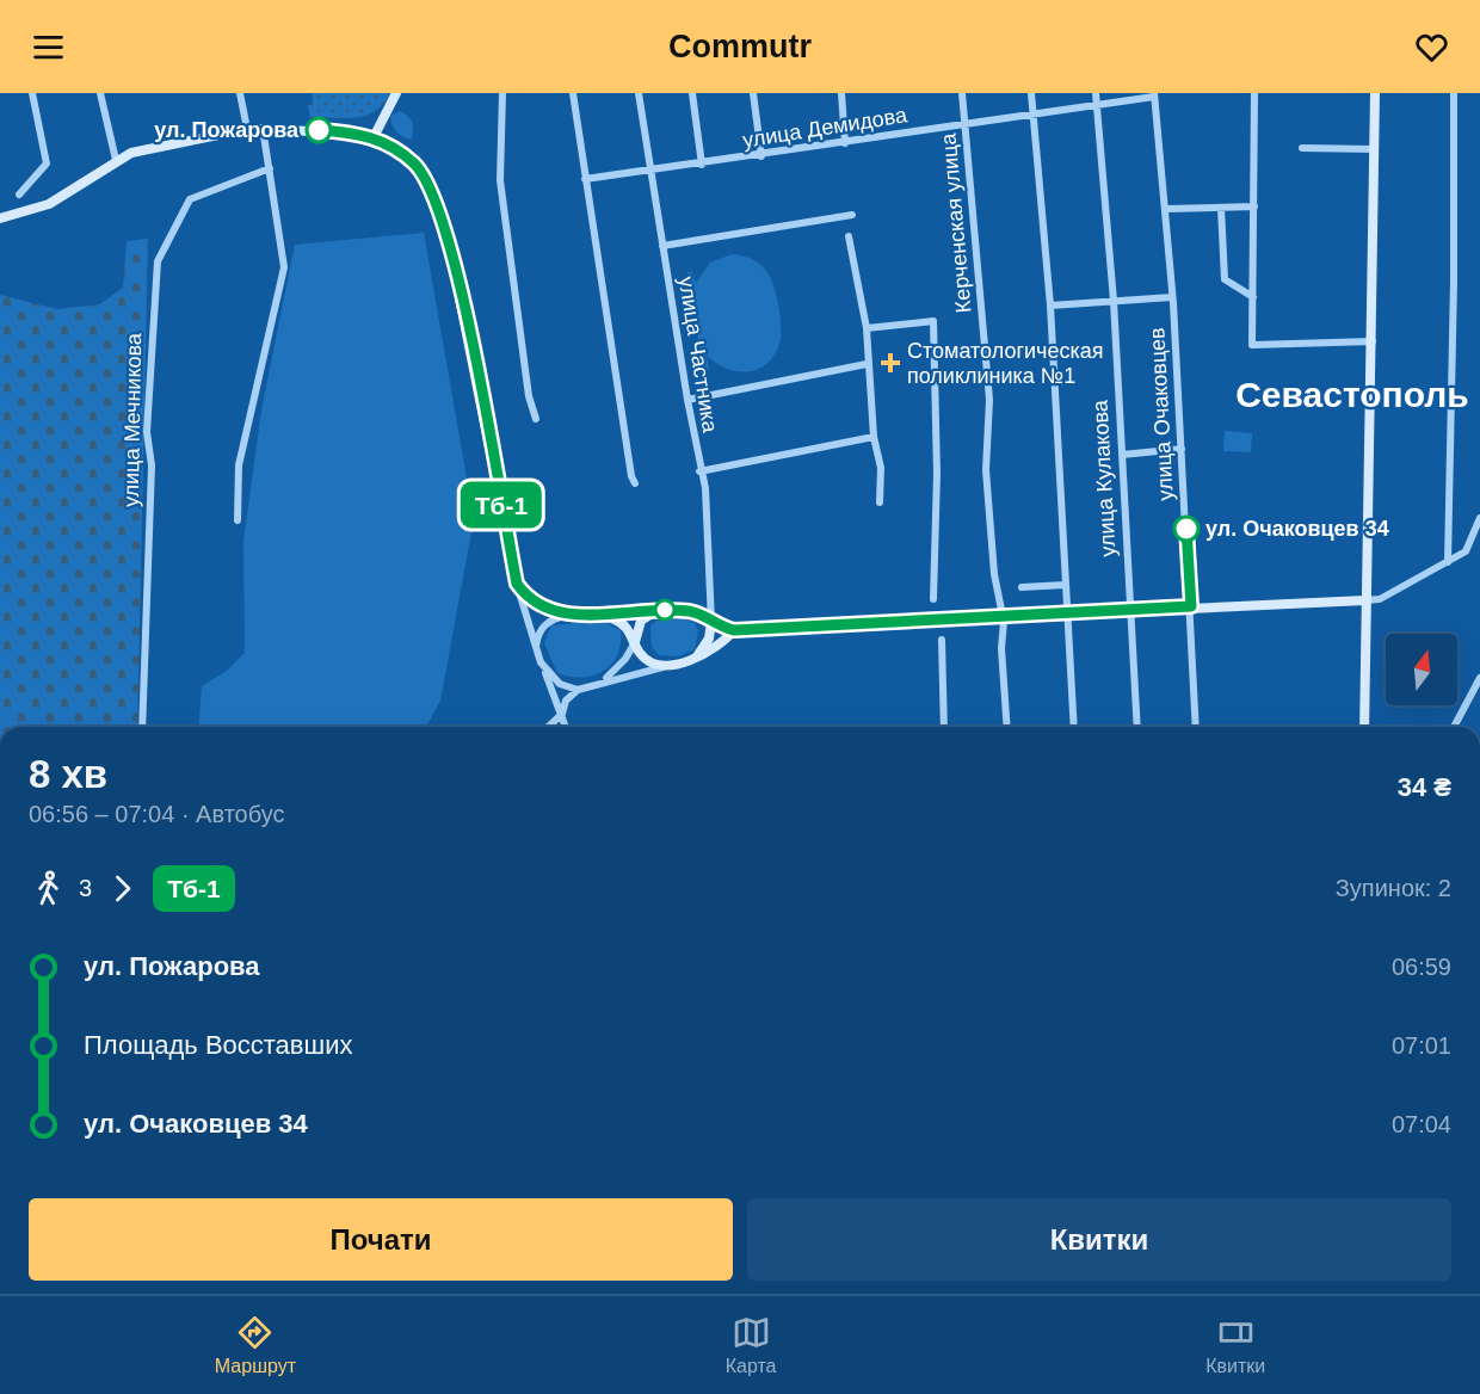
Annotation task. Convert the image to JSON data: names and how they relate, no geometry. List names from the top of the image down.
{
  "streets": {
    "street": [
      "улица Демидова",
      "Керченская улица",
      "улица Частника",
      "улица Очаковцев",
      "улица Мечникова",
      "улица Кулакова"
    ]
  },
  "crossings": [
    ["улица Демидова", "Керченская улица"],
    ["улица Демидова", "улица Частника"],
    ["улица Демидова", "улица Очаковцев"],
    ["улица Демидова", "улица Кулакова"]
  ],
  "districts": ["Севастополь"],
  "places": {
    "other": ["ул. Пожарова", "ул. Очаковцев 34"],
    "health": ["Стоматологическая поликлиника №1"]
  },
  "lines": ["bus line Тб-1"],
  "north": "top",
  "page": {
    "header": "Commutr",
    "on_map": "Тб-1",
    "heading": ["8 хв", "06:56 – 07:04 · Автобус", "34 ₴"],
    "legs": ["3", "Тб-1", "Зупинок: 2"],
    "list": [
      {
        "name": "ул. Пожарова",
        "value": "06:59"
      },
      {
        "name": "Площадь Восставших",
        "value": "07:01"
      },
      {
        "name": "ул. Очаковцев 34",
        "value": "07:04"
      }
    ],
    "buttons": ["Почати", "Квитки"],
    "tabs": ["Маршрут", "Карта", "Квитки"]
  }
}
